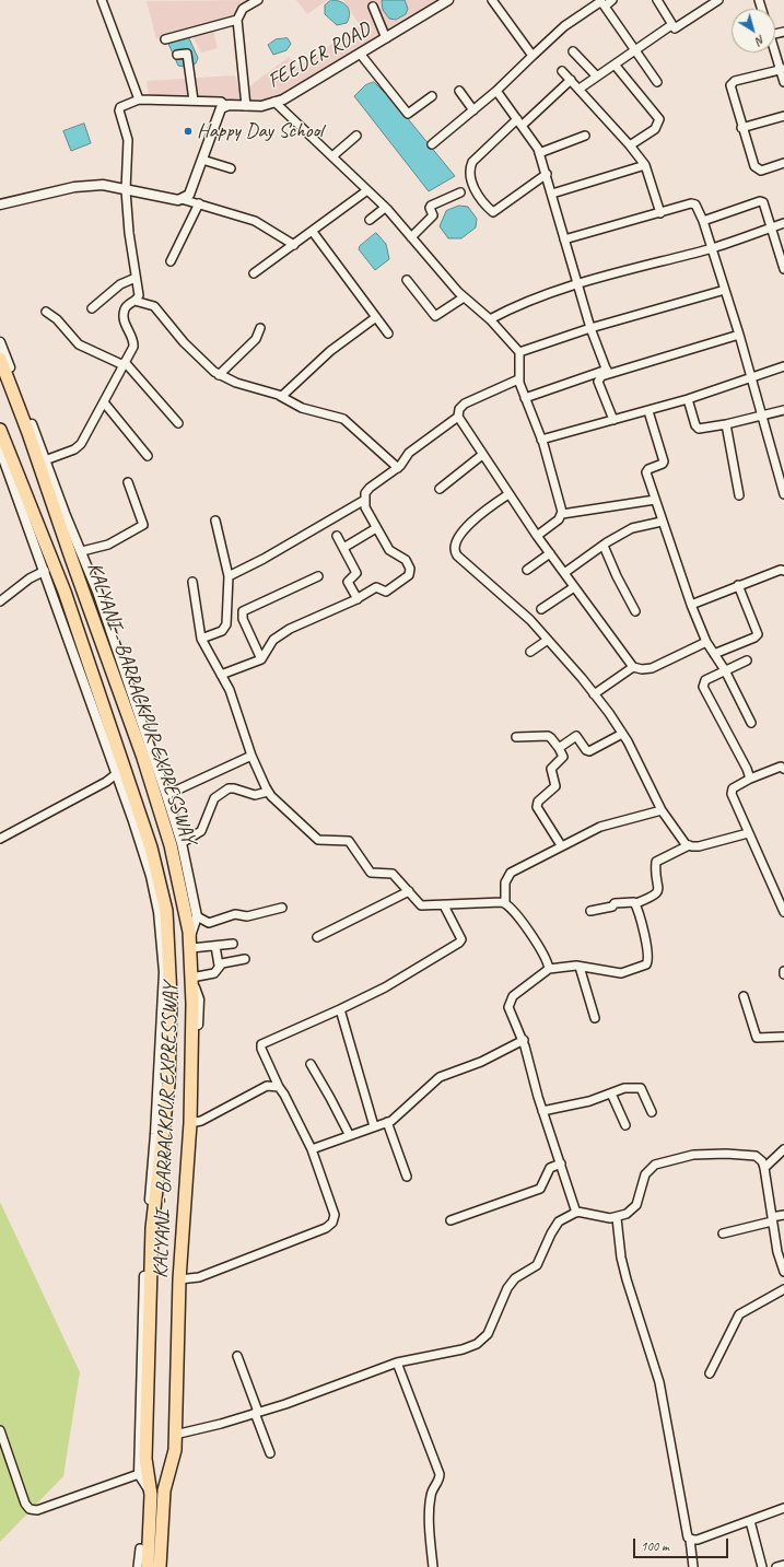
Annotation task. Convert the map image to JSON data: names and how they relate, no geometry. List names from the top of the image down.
{
  "streets": {
    "highway": ["KALYANI - BARRACKPUR EXPRESSWAY"],
    "street": ["FEEDER ROAD"]
  },
  "places": ["Happy Day School"],
  "scale_bar": "100 m",
  "north": "bottom right"
}
